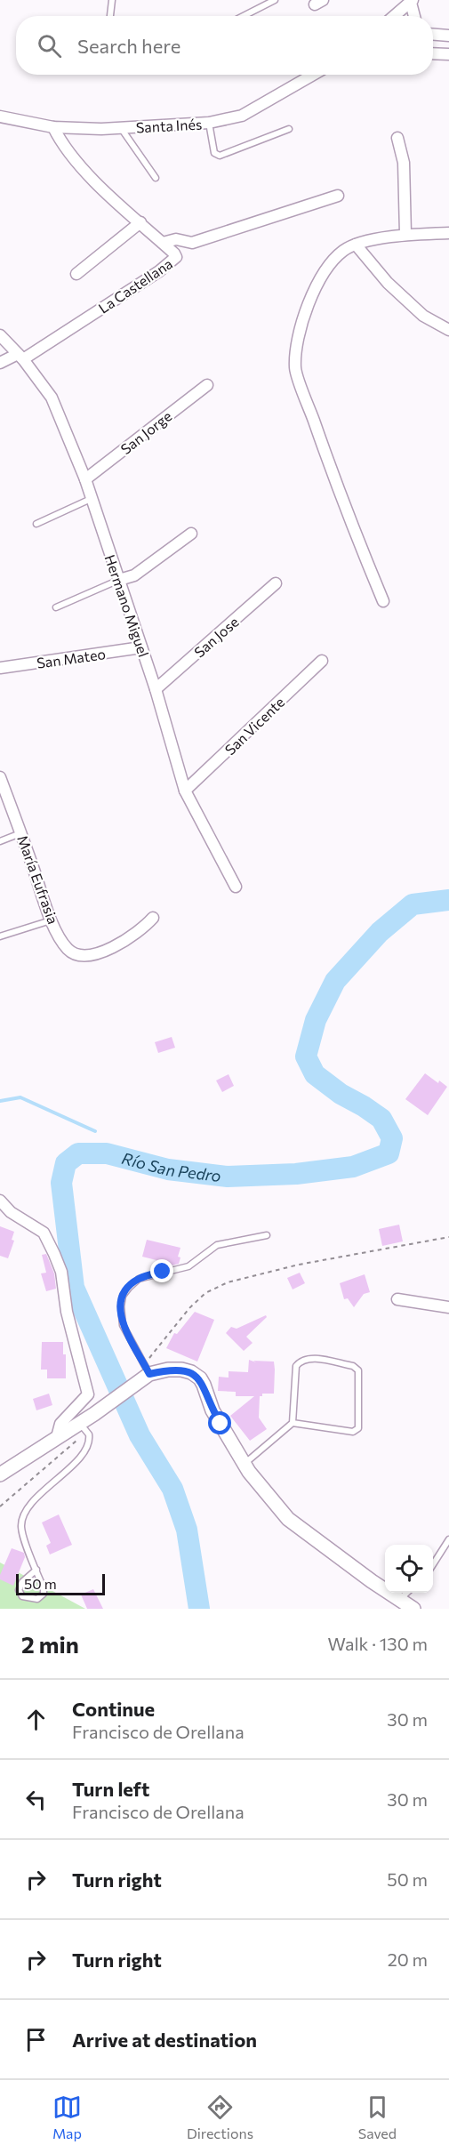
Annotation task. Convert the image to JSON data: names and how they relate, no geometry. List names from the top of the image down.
{
  "streets": {
    "street": [
      "Santa Inés",
      "La Castellana",
      "San Jorge",
      "Hermano Miguel",
      "San Jose",
      "San Mateo",
      "San Vicente",
      "María Eufrasia"
    ]
  },
  "crossings": [
    ["Santa Inés", "La Castellana"],
    ["La Castellana", "Hermano Miguel"],
    ["San Jorge", "Hermano Miguel"],
    ["Hermano Miguel", "San Jose"],
    ["Hermano Miguel", "San Mateo"],
    ["Hermano Miguel", "San Vicente"]
  ],
  "water": ["Río San Pedro"],
  "scale_bar": "50 m",
  "page": {
    "search": "Search here",
    "scale": "50 m",
    "heading": ["2 min", "Walk · 130 m"],
    "list": [
      ["Continue", "Francisco de Orellana", "30 m"],
      ["Turn left", "Francisco de Orellana", "30 m"],
      ["Turn right", "50 m"],
      ["Turn right", "20 m"],
      "Arrive at destination"
    ],
    "nav": ["Map", "Directions", "Saved"]
  }
}
